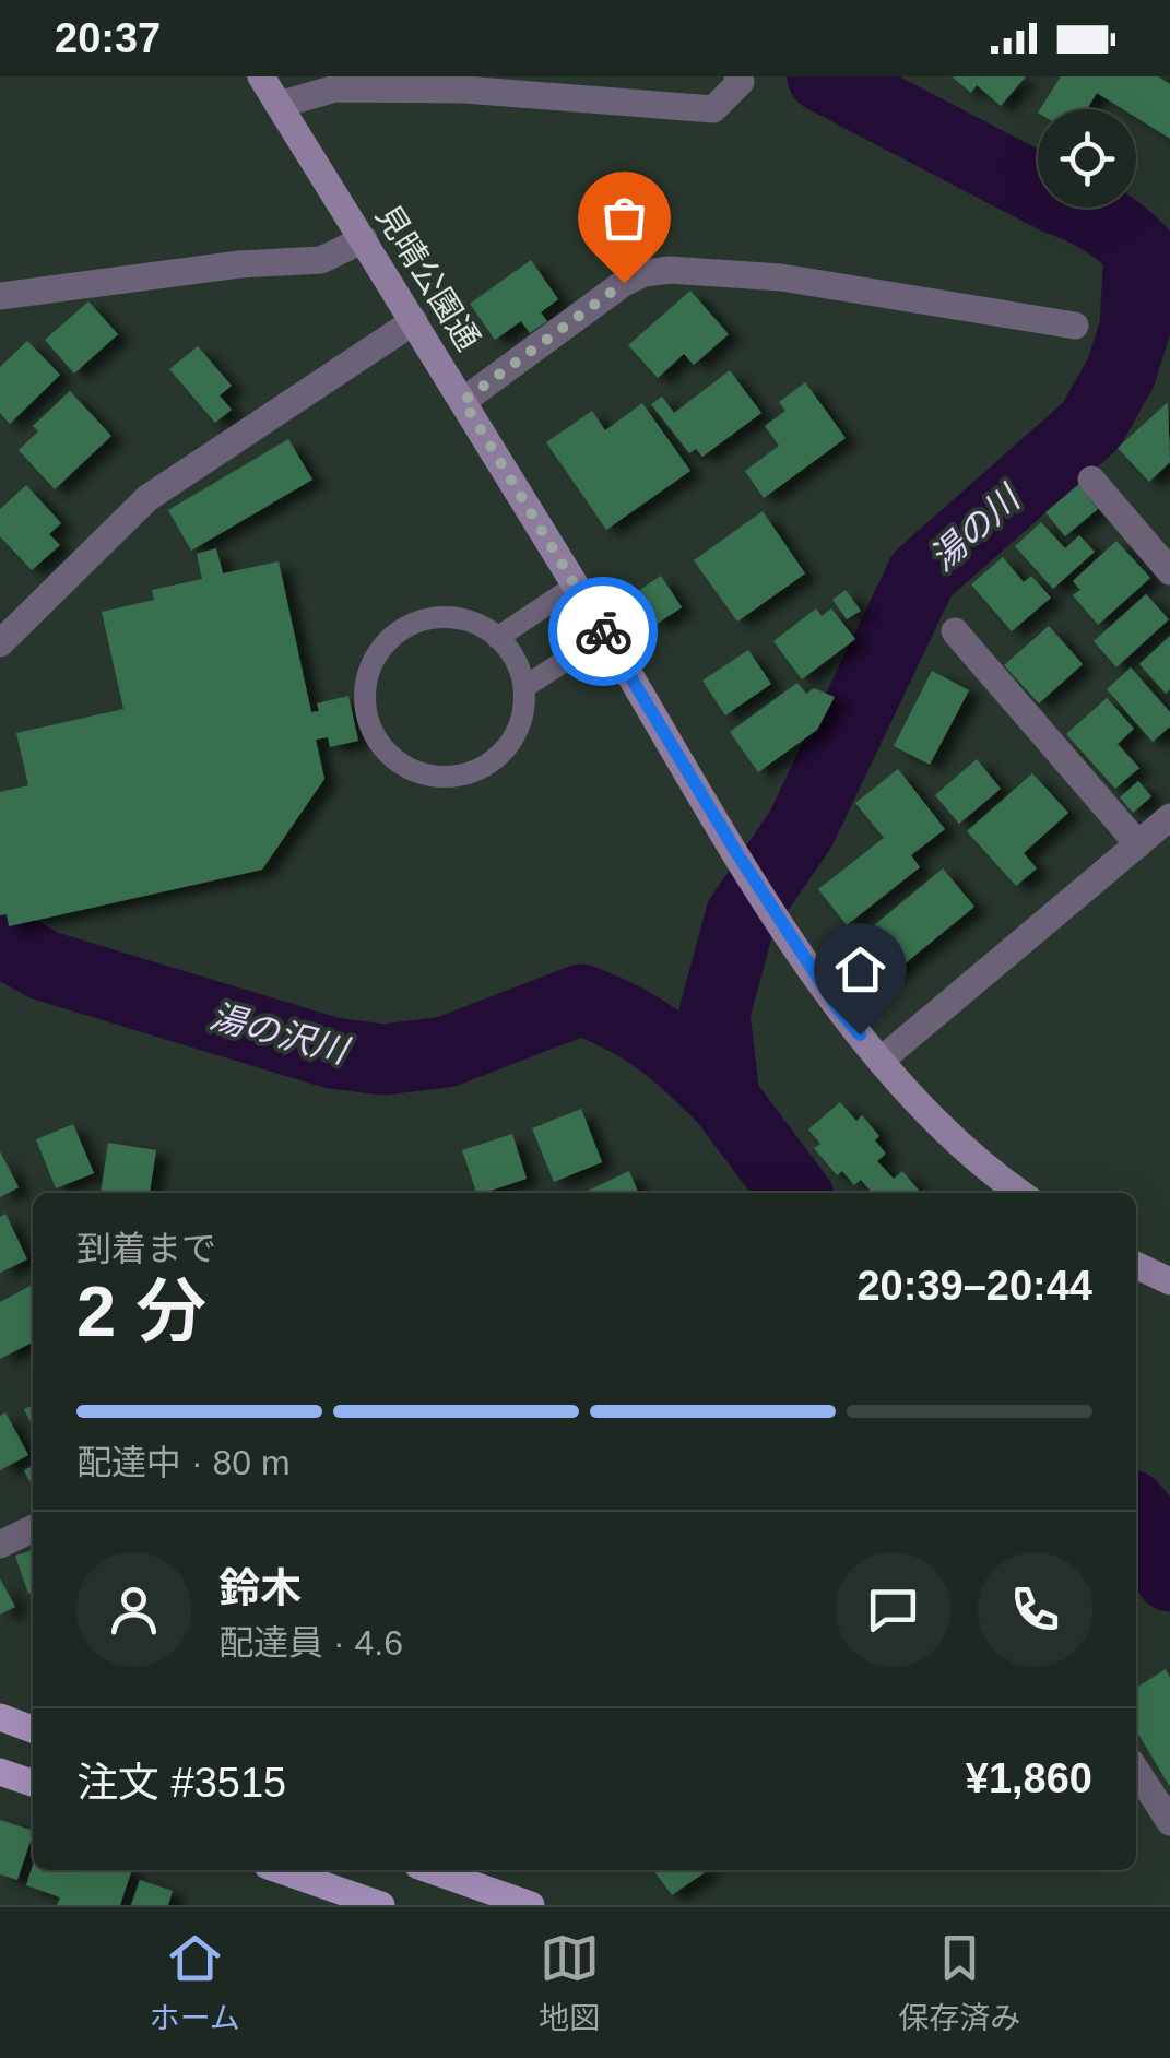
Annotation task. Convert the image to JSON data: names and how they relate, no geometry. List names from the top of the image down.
{
  "streets": {
    "street": ["見晴公園通"]
  },
  "water": ["湯の川", "湯の沢川"],
  "page": {
    "status": "20:37",
    "heading": ["2 分", "到着まで", "20:39–20:44"],
    "panel": [
      "鈴木",
      "配達員 · 4.6",
      "注文 #3515",
      "¥1,860"
    ],
    "bar": "配達中 · 80 m",
    "tabs": ["ホーム", "地図", "保存済み"]
  }
}
